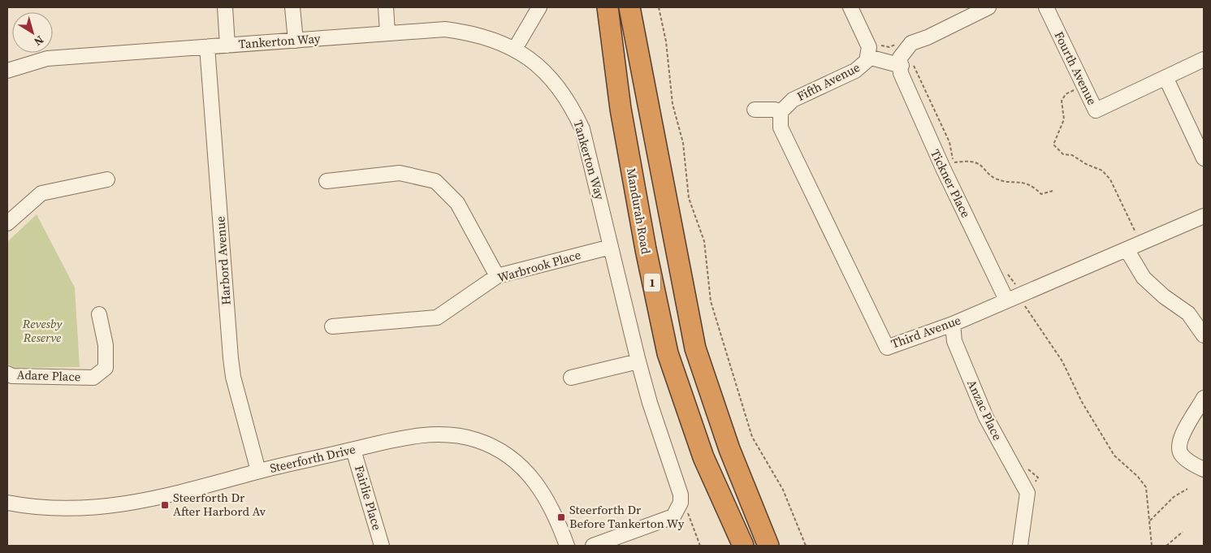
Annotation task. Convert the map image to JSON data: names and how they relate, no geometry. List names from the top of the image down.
{
  "streets": {
    "highway": ["Mandurah Road", "1"],
    "street": [
      "Tankerton Way",
      "Fourth Avenue",
      "Fifth Avenue",
      "Tickner Place",
      "Harbord Avenue",
      "Warbrook Place",
      "Third Avenue",
      "Adare Place",
      "Anzac Place",
      "Steerforth Drive",
      "Fairlie Place"
    ]
  },
  "crossings": [
    ["Tankerton Way", "Harbord Avenue"],
    ["Tankerton Way", "Warbrook Place"],
    ["Fifth Avenue", "Tickner Place"],
    ["Fifth Avenue", "Third Avenue"],
    ["Tickner Place", "Third Avenue"],
    ["Harbord Avenue", "Steerforth Drive"],
    ["Third Avenue", "Anzac Place"],
    ["Steerforth Drive", "Fairlie Place"]
  ],
  "parks": ["Revesby Reserve"],
  "places": {
    "transit": ["Steerforth Dr After Harbord Av", "Steerforth Dr Before Tankerton Wy"]
  },
  "north": "bottom right"
}
